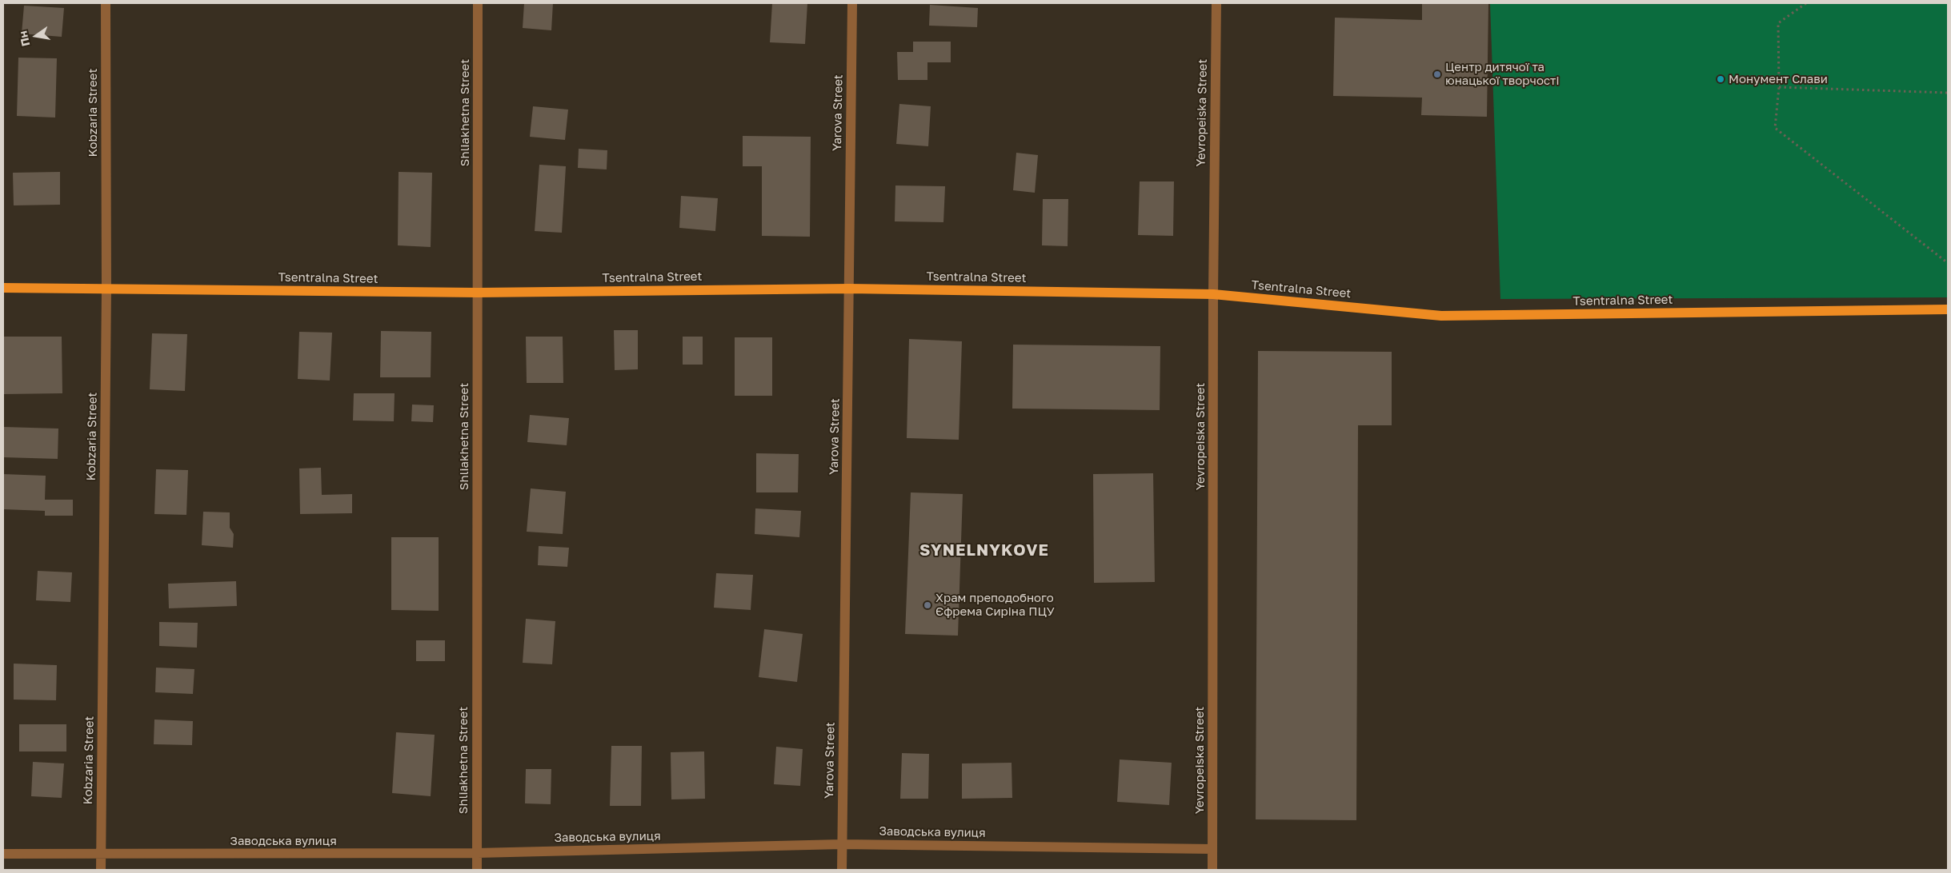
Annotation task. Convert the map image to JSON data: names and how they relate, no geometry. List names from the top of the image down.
{
  "streets": {
    "main road": ["Tsentralna Street"],
    "street": [
      "Kobzaria Street",
      "Shliakhetna Street",
      "Yarova Street",
      "Yevropeiska Street",
      "Заводська вулиця"
    ]
  },
  "crossings": [
    ["Kobzaria Street", "Tsentralna Street"],
    ["Kobzaria Street", "Заводська вулиця"],
    ["Shliakhetna Street", "Tsentralna Street"],
    ["Shliakhetna Street", "Заводська вулиця"],
    ["Yarova Street", "Tsentralna Street"],
    ["Yarova Street", "Заводська вулиця"],
    ["Yevropeiska Street", "Tsentralna Street"],
    ["Yevropeiska Street", "Заводська вулиця"]
  ],
  "districts": ["SYNELNYKOVE"],
  "places": ["Центр дитячої та юнацької творчості", "Монумент Слави", "Храм преподобного Єфрема Сиріна ПЦУ"],
  "north": "left"
}
